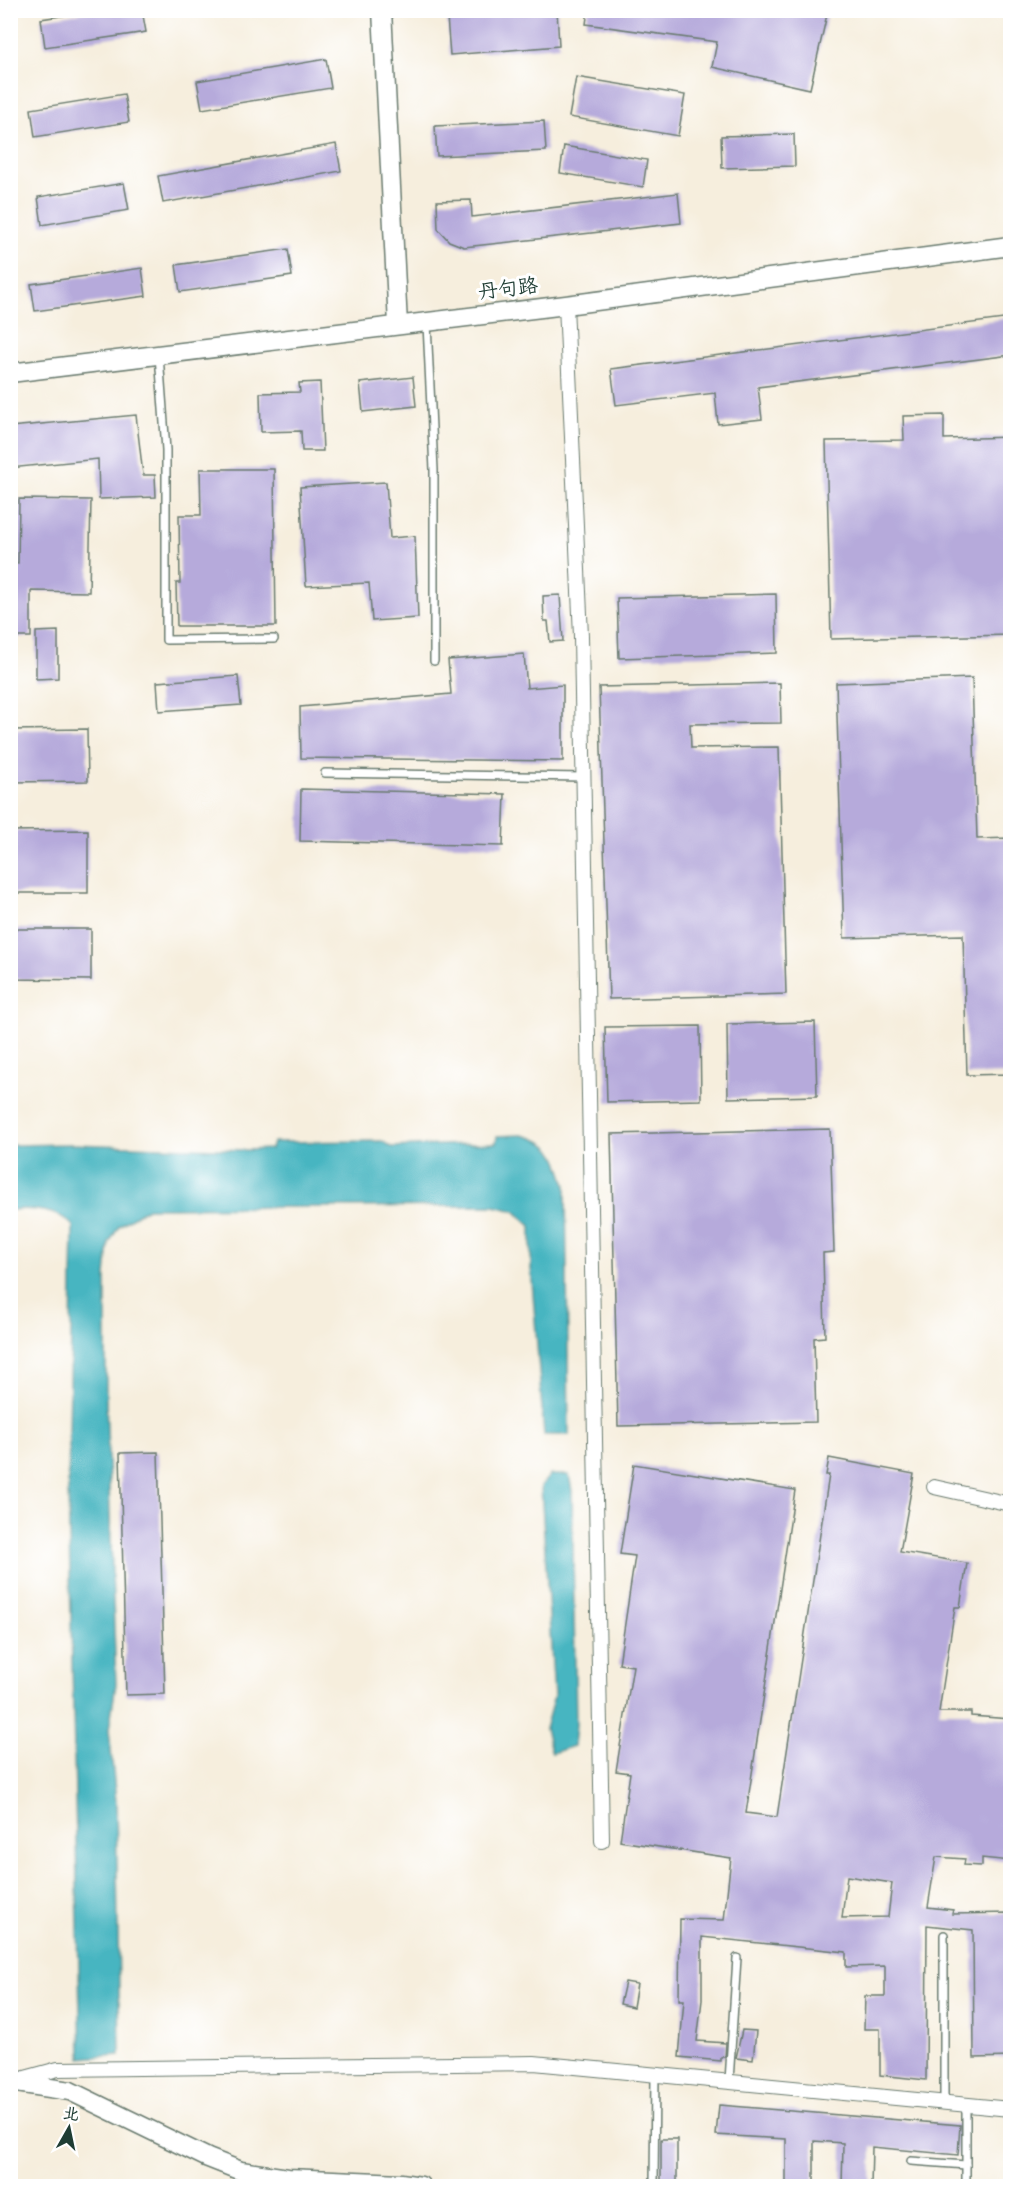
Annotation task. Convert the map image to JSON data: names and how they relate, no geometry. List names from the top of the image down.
{
  "streets": {
    "street": ["丹句路"]
  },
  "north": "top"
}
